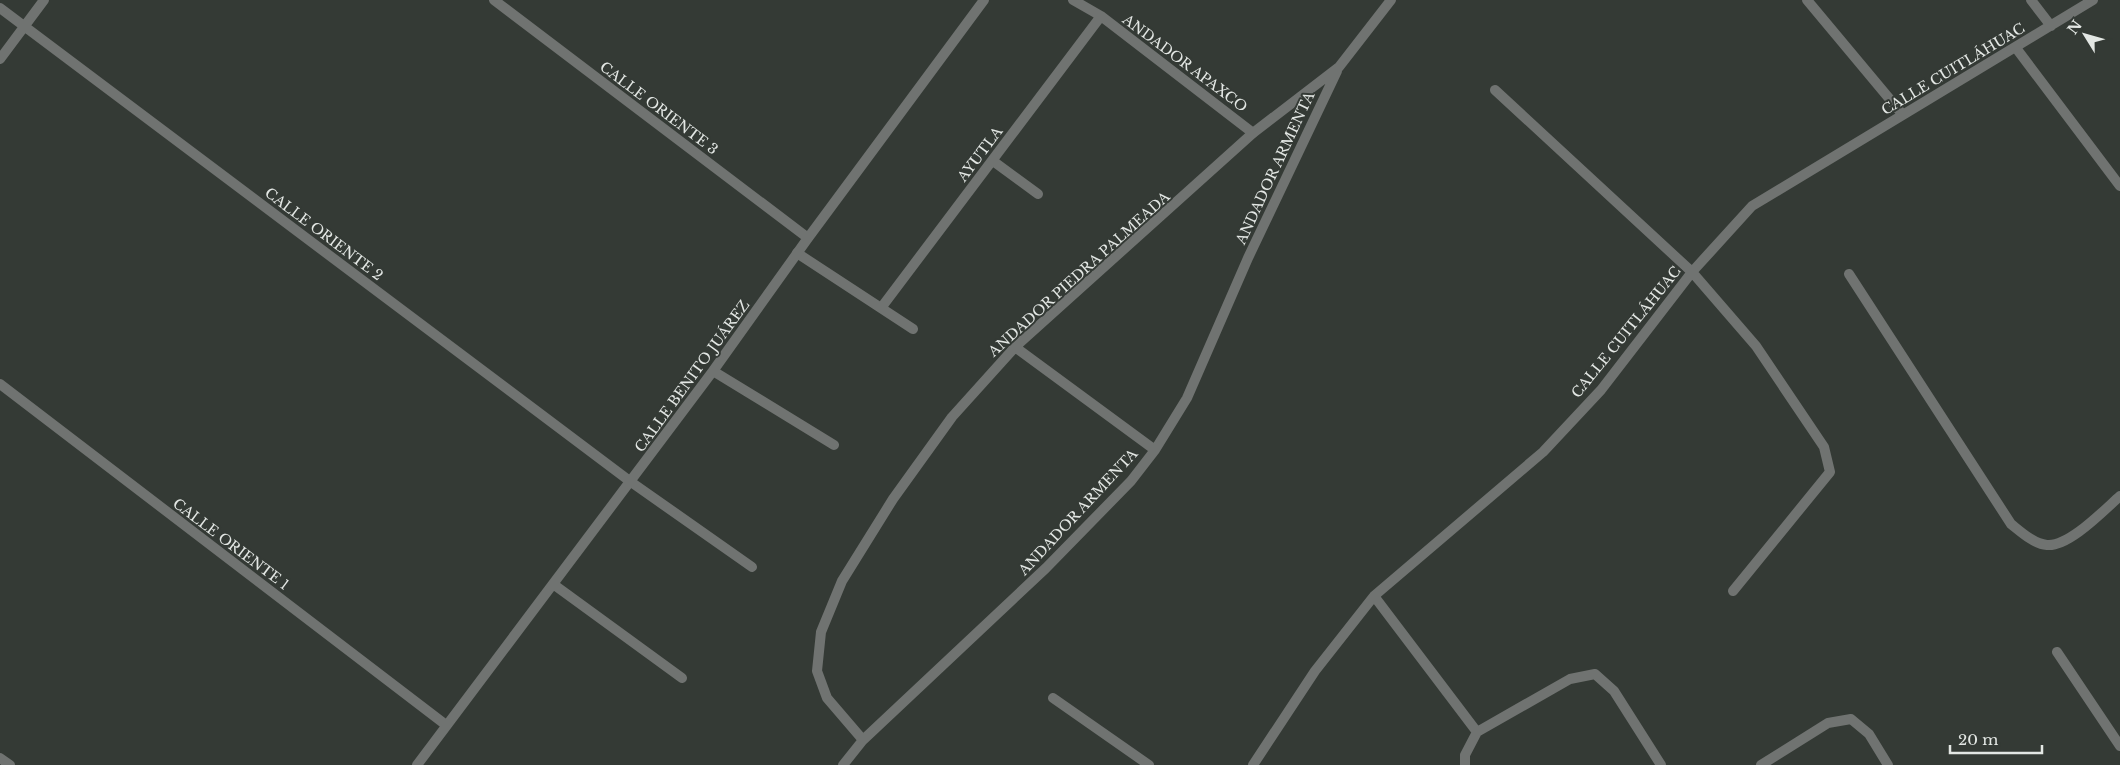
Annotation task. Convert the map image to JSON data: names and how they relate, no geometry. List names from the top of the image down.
{
  "streets": {
    "street": [
      "ANDADOR APAXCO",
      "CALLE CUITLÁHUAC",
      "CALLE ORIENTE 3",
      "AYUTLA",
      "ANDADOR ARMENTA",
      "CALLE ORIENTE 2",
      "ANDADOR PIEDRA PALMEADA",
      "CALLE BENITO JUÁREZ",
      "CALLE ORIENTE 1"
    ]
  },
  "crossings": [
    ["ANDADOR APAXCO", "AYUTLA"],
    ["ANDADOR APAXCO", "ANDADOR PIEDRA PALMEADA"],
    ["CALLE ORIENTE 3", "CALLE BENITO JUÁREZ"],
    ["ANDADOR ARMENTA", "ANDADOR PIEDRA PALMEADA"],
    ["CALLE ORIENTE 2", "CALLE BENITO JUÁREZ"],
    ["CALLE BENITO JUÁREZ", "CALLE ORIENTE 1"]
  ],
  "scale_bar": "20 m",
  "north": "top left"
}
